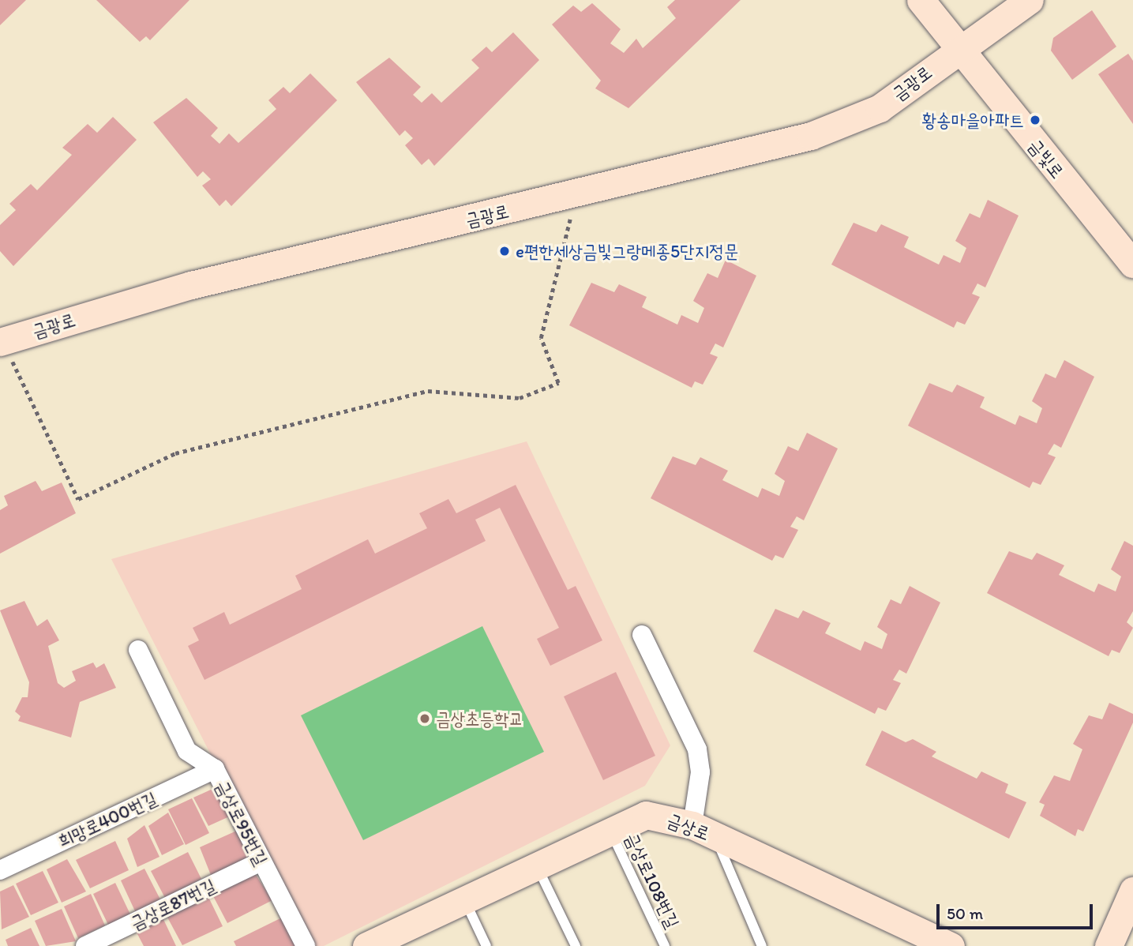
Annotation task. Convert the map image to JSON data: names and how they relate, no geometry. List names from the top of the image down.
{
  "streets": {
    "street": [
      "금광로",
      "금빛로",
      "희망로400번길",
      "금상로95번길",
      "금상로",
      "금상로87번길"
    ],
    "lane": ["금상로108번길"]
  },
  "crossings": [
    ["금광로", "금빛로"],
    ["희망로400번길", "금상로95번길"],
    ["금상로95번길", "금상로87번길"],
    ["금상로", "금상로108번길"]
  ],
  "places": ["황송마을아파트", "e편한세상금빛그랑메종5단지정문", "금상초등학교"],
  "scale_bar": "50 m"
}
